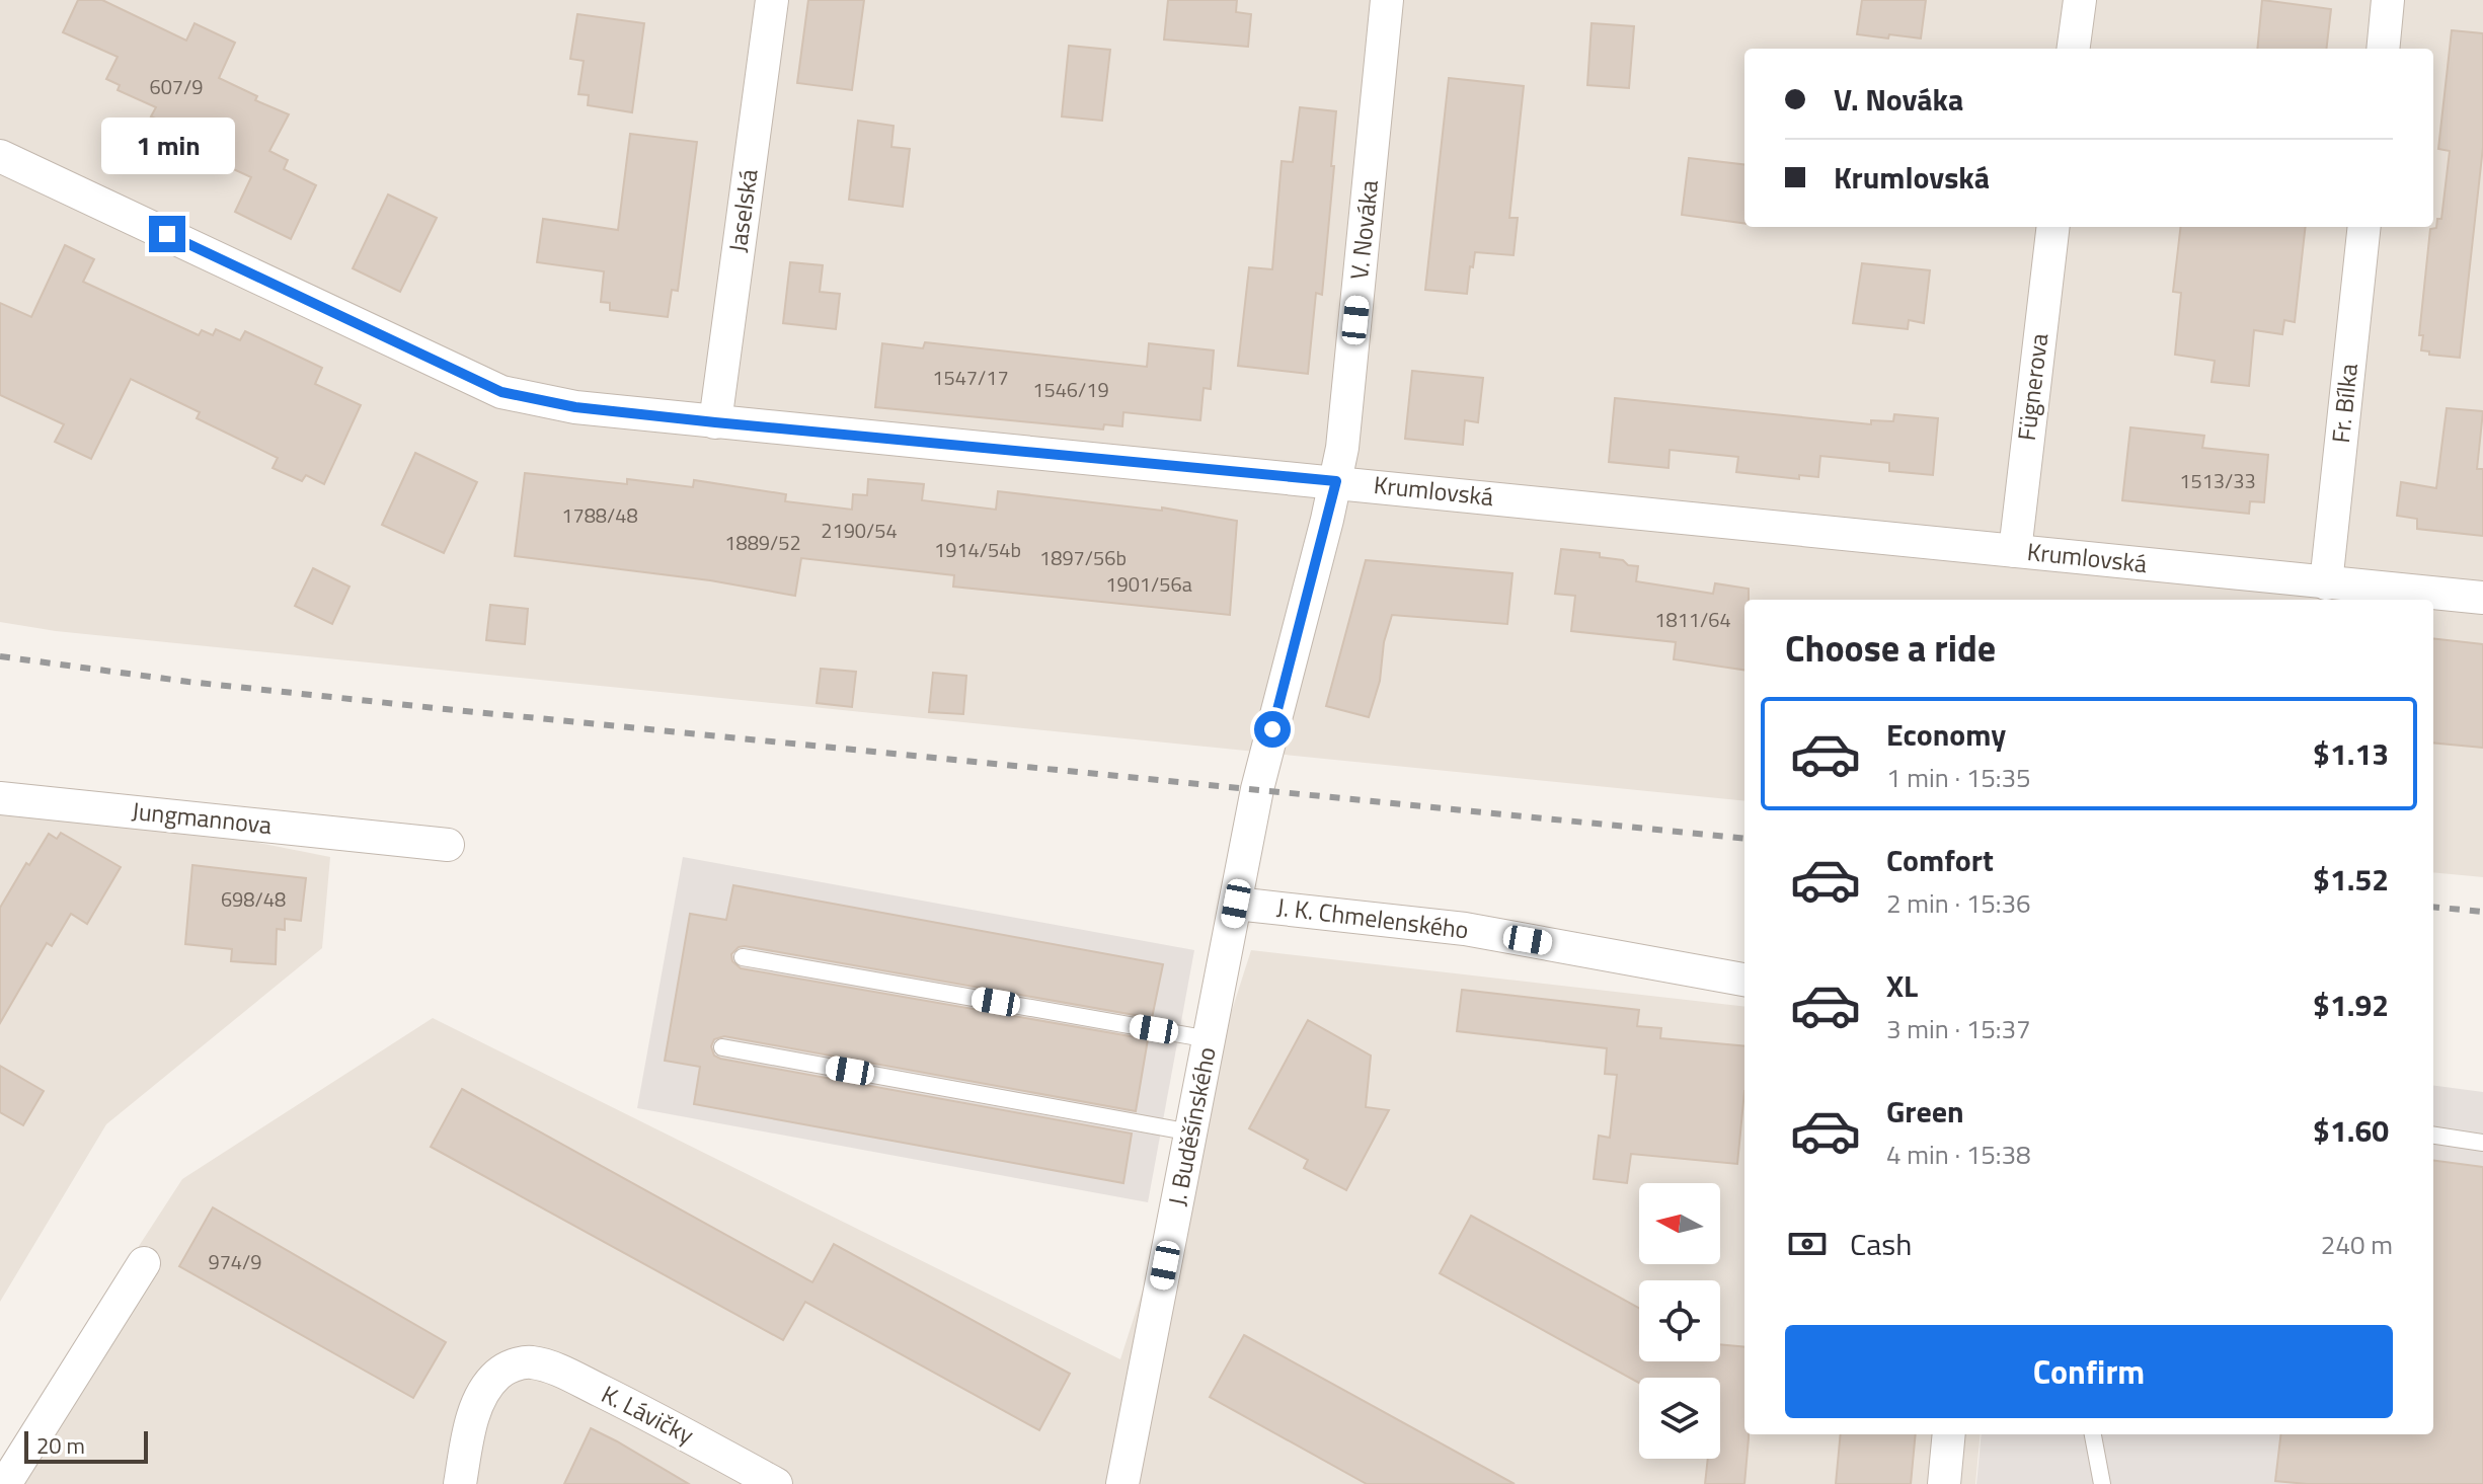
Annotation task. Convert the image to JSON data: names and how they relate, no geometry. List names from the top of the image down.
{
  "streets": {
    "street": [
      "Jaselská",
      "V. Nováka",
      "Fügnerova",
      "Fr. Bílka",
      "Krumlovská",
      "Jungmannova",
      "J. K. Chmelenského",
      "J. Buděšínského",
      "K. Lávičky"
    ]
  },
  "crossings": [
    ["Jaselská", "Krumlovská"],
    ["V. Nováka", "Krumlovská"],
    ["V. Nováka", "J. Buděšínského"],
    ["Fügnerova", "Krumlovská"],
    ["Fr. Bílka", "Krumlovská"],
    ["J. K. Chmelenského", "J. Buděšínského"]
  ],
  "house_numbers": [
    "607/9",
    "1547/17",
    "1546/19",
    "1513/33",
    "1788/48",
    "2190/54",
    "1889/52",
    "1914/54b",
    "1897/56b",
    "1901/56a",
    "1811/64",
    "698/48",
    "974/9"
  ],
  "scale_bar": "20 m",
  "north": "left",
  "page": {
    "banner": ["V. Nováka", "Krumlovská"],
    "bubble": "1 min",
    "heading": "Choose a ride",
    "list": [
      {
        "name": "Economy",
        "note": "1 min · 15:35",
        "value": "$1.13"
      },
      {
        "name": "Comfort",
        "note": "2 min · 15:36",
        "value": "$1.52"
      },
      {
        "name": "XL",
        "note": "3 min · 15:37",
        "value": "$1.92"
      },
      {
        "name": "Green",
        "note": "4 min · 15:38",
        "value": "$1.60"
      }
    ],
    "pay": ["Cash", "240 m"],
    "buttons": "Confirm",
    "scale": "20 m"
  }
}
